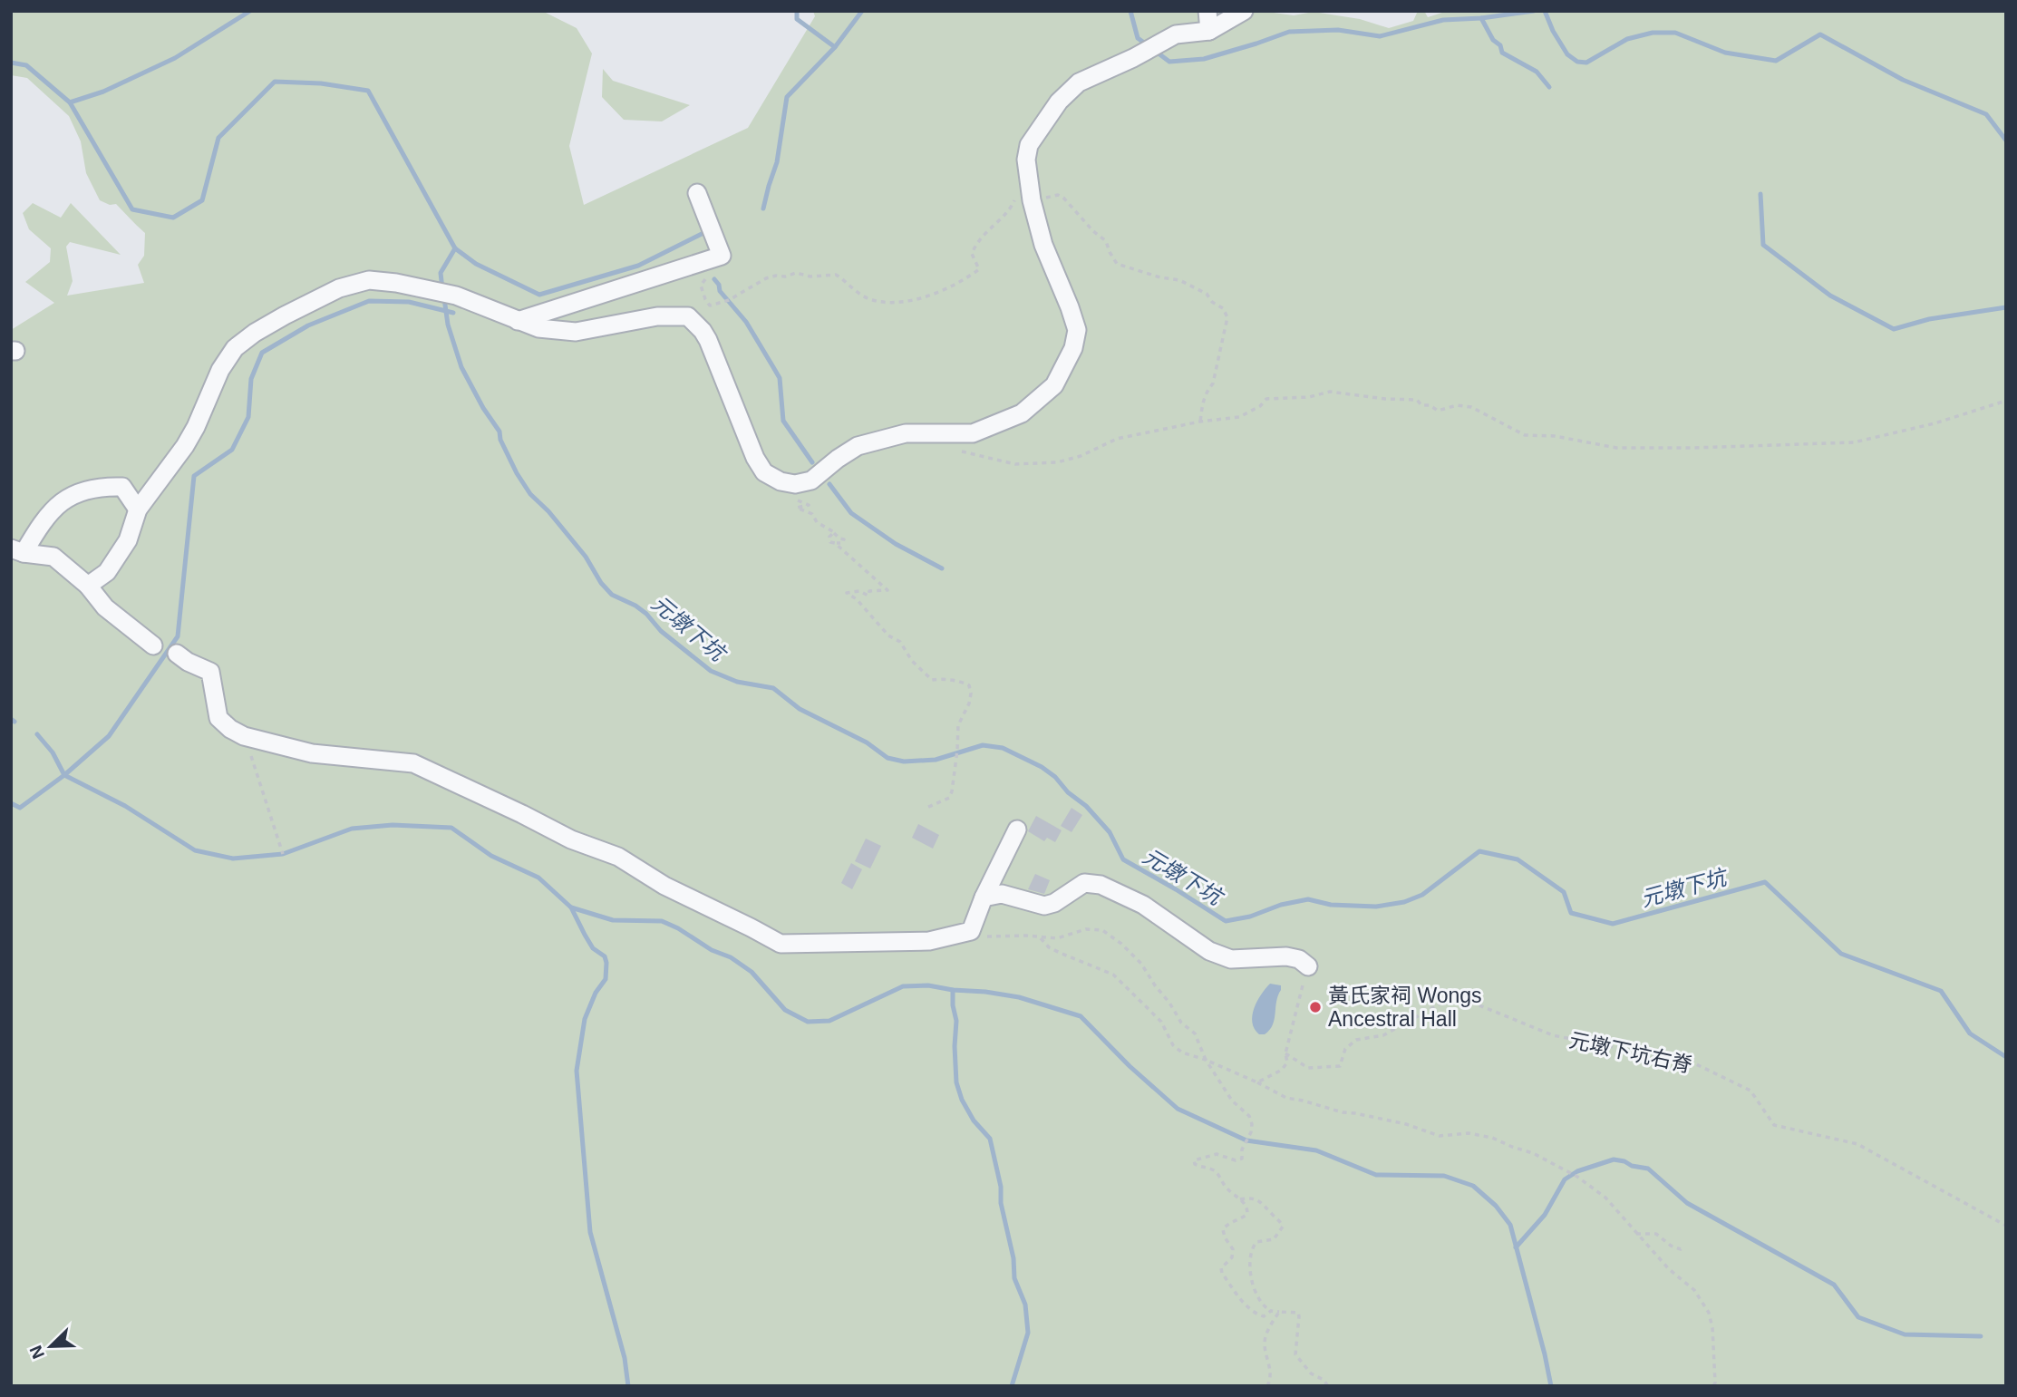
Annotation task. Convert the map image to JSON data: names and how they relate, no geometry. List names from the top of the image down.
{
  "streets": {
    "path": ["元墩下坑右脊"]
  },
  "water": ["元墩下坑"],
  "places": ["黃氏家祠 Wongs Ancestral Hall"],
  "north": "bottom left"
}
